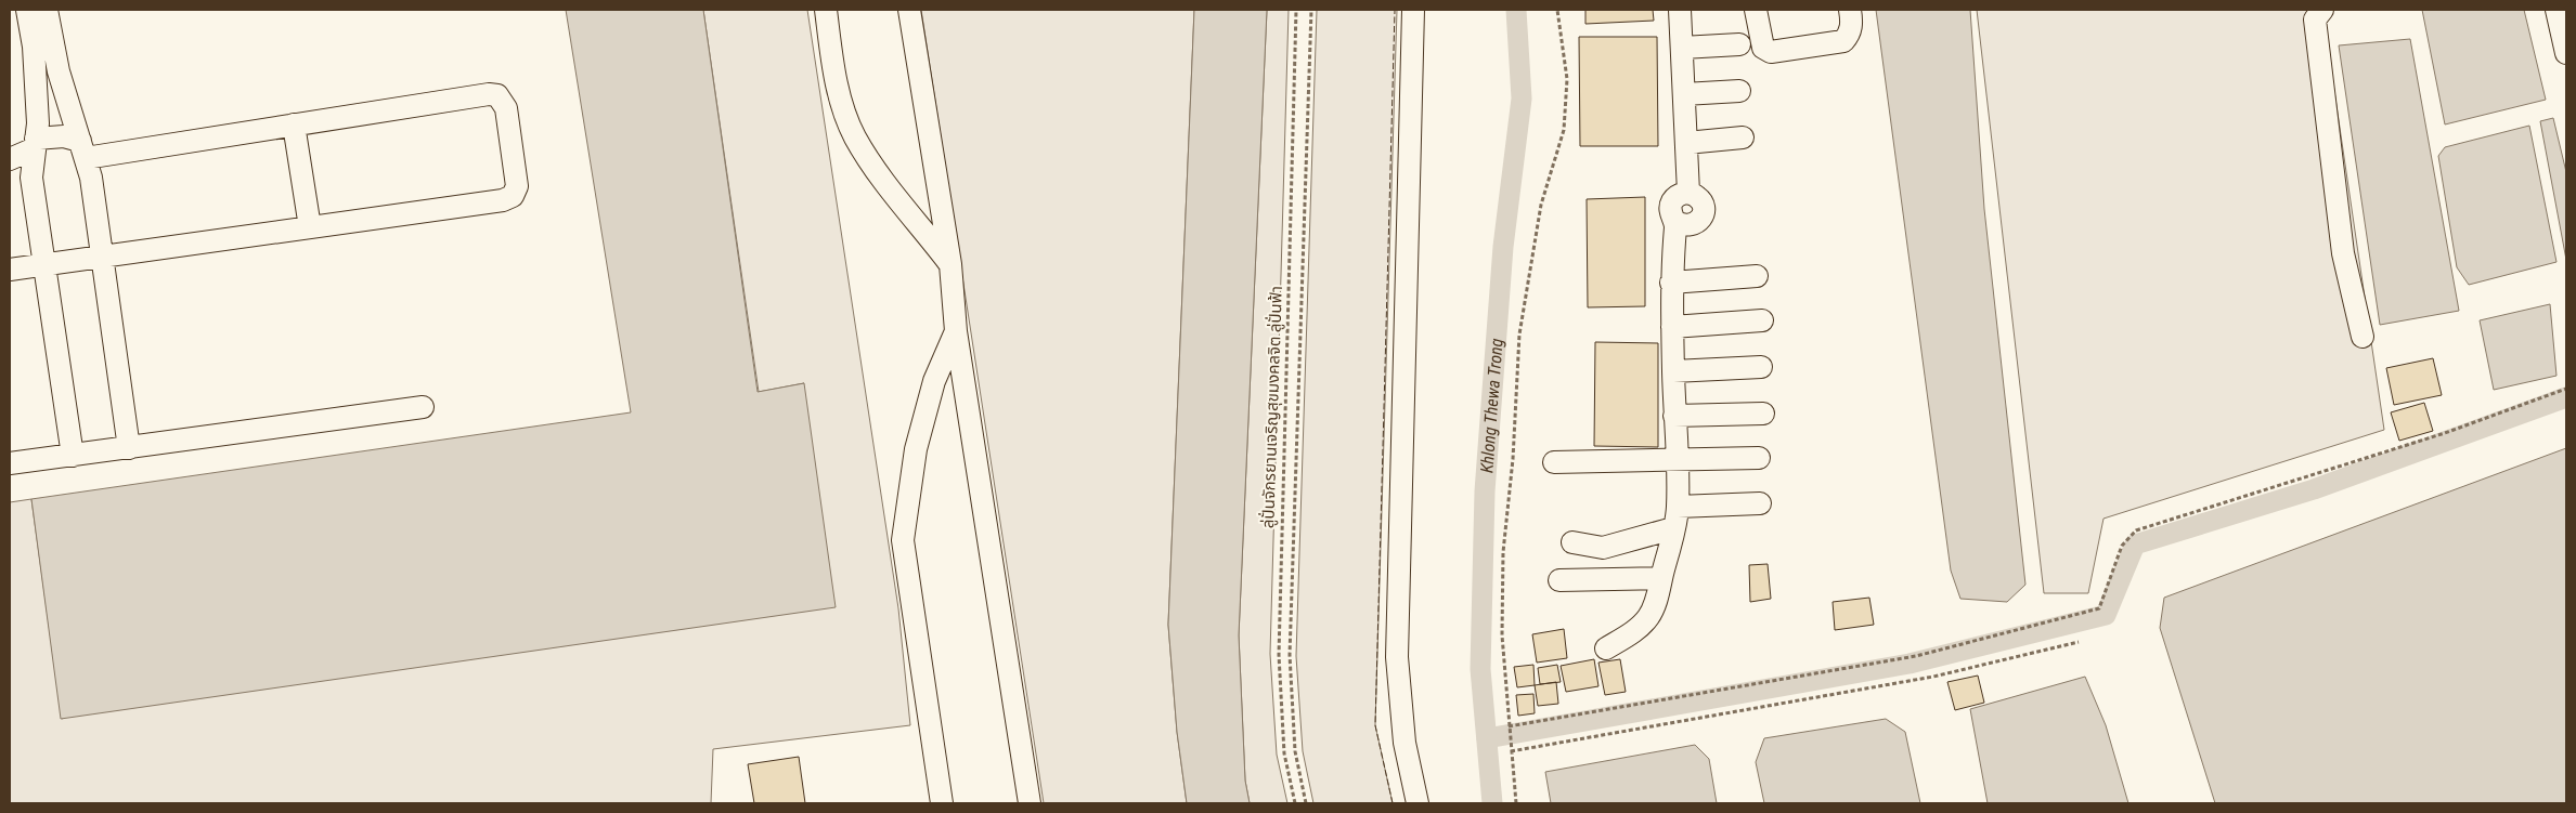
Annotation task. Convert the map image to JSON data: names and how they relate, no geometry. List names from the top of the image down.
{
  "streets": {
    "path": ["ลู่ปั่นจักรยานเจริญสุขมงคลจิต ลู่ปั่นฟ้า"]
  },
  "water": ["Khlong Thewa Trong"]
}
